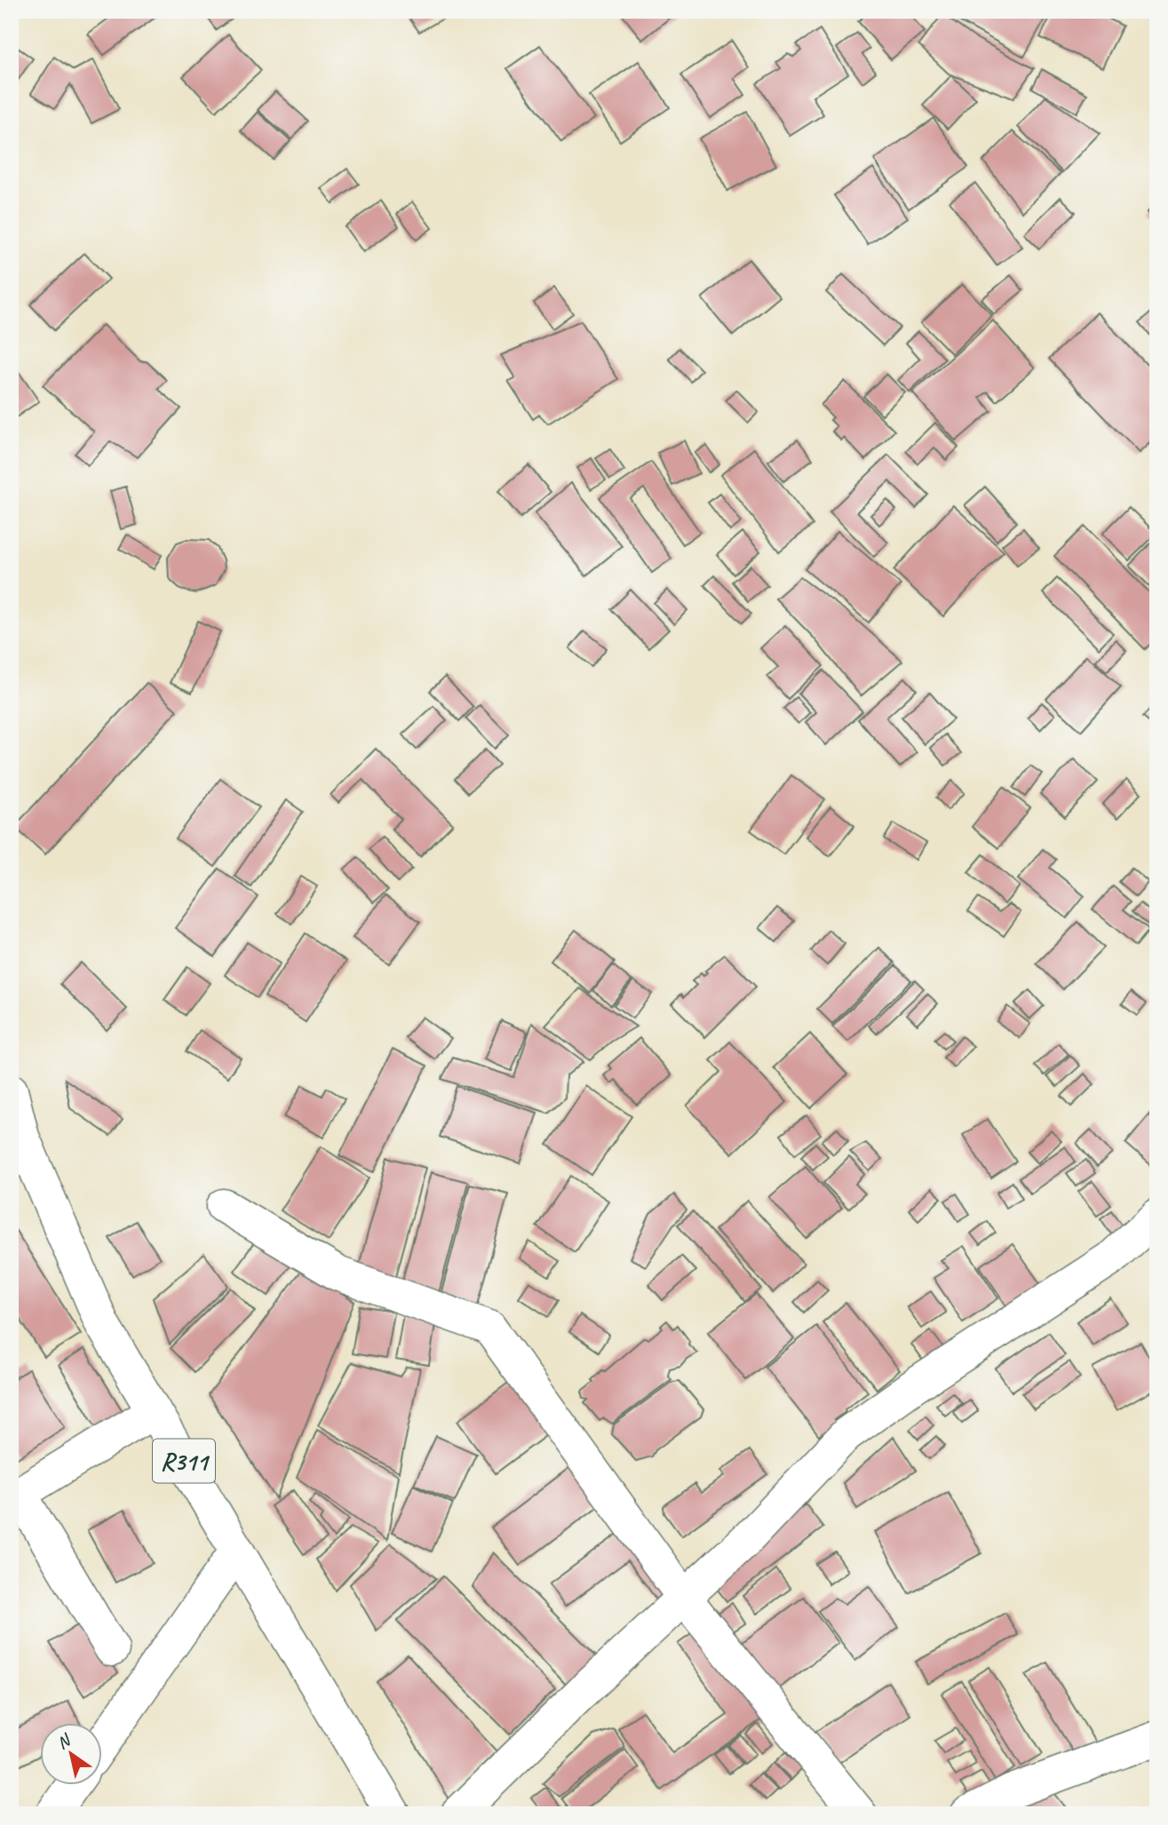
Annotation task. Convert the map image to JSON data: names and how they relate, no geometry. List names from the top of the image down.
{
  "streets": {
    "street": ["R311"]
  },
  "north": "top left"
}
